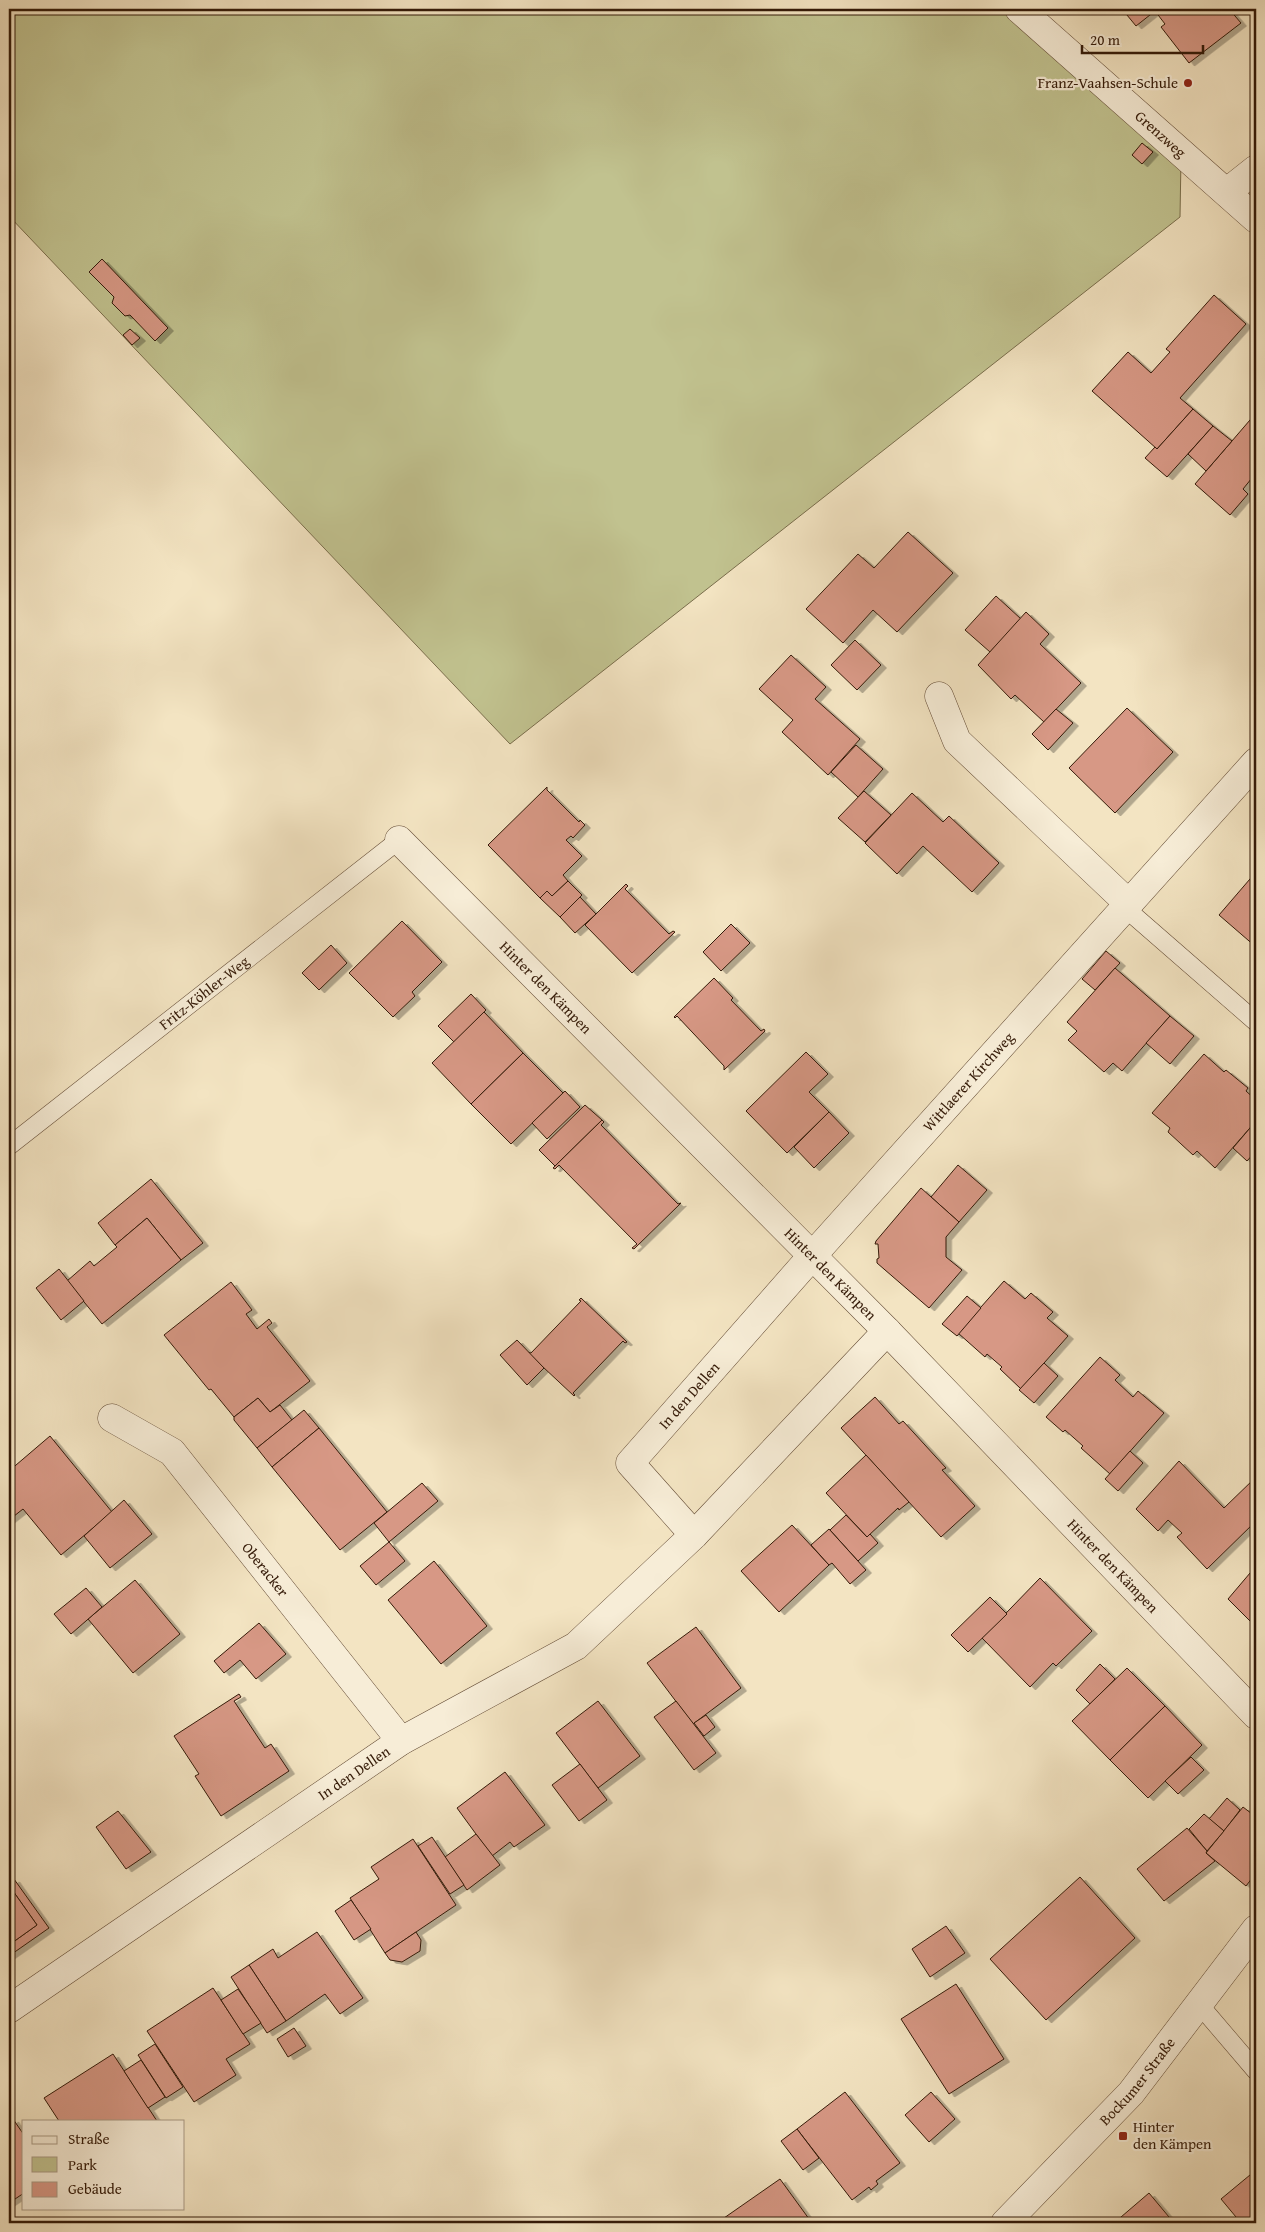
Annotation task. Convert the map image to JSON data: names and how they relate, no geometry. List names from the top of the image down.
{
  "streets": {
    "street": [
      "Grenzweg",
      "Hinter den Kämpen",
      "Wittlaerer Kirchweg",
      "In den Dellen",
      "Oberacker",
      "Bockumer Straße"
    ],
    "lane": ["Fritz-Köhler-Weg"]
  },
  "crossings": [
    ["Hinter den Kämpen", "Fritz-Köhler-Weg"],
    ["Hinter den Kämpen", "Wittlaerer Kirchweg"],
    ["Hinter den Kämpen", "In den Dellen"],
    ["Wittlaerer Kirchweg", "In den Dellen"],
    ["In den Dellen", "Oberacker"]
  ],
  "places": {
    "other": ["Franz-Vaahsen-Schule"],
    "transit": ["Hinter den Kämpen"]
  },
  "legend": ["Straße", "Park", "Gebäude"],
  "scale_bar": "20 m"
}
